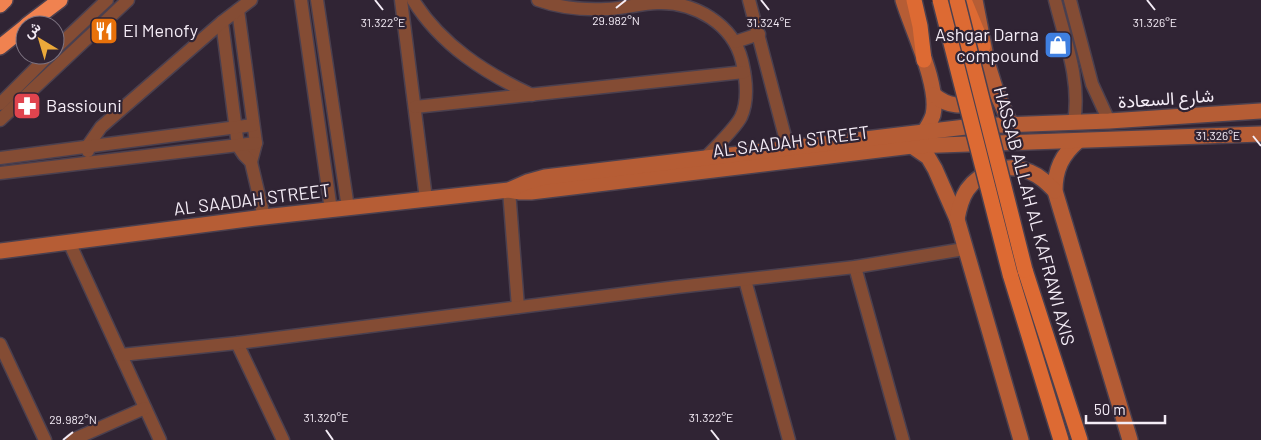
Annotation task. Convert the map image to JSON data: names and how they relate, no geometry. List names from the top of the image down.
{
  "streets": {
    "main road": ["HASSAB ALLAH AL KAFRAWI AXIS"],
    "street": ["شارع السعادة", "AL SAADAH STREET"]
  },
  "crossings": [
    ["شارع السعادة", "AL SAADAH STREET"]
  ],
  "places": {
    "restaurant": ["El Menofy"],
    "shop": ["Ashgar Darna compound"],
    "pharmacy": ["Bassiouni"]
  },
  "scale_bar": "50 m",
  "north": "top left",
  "coordinates": [
    "29.982°N",
    "31.322°E",
    "31.324°E",
    "31.326°E",
    "31.320°E"
  ]
}
